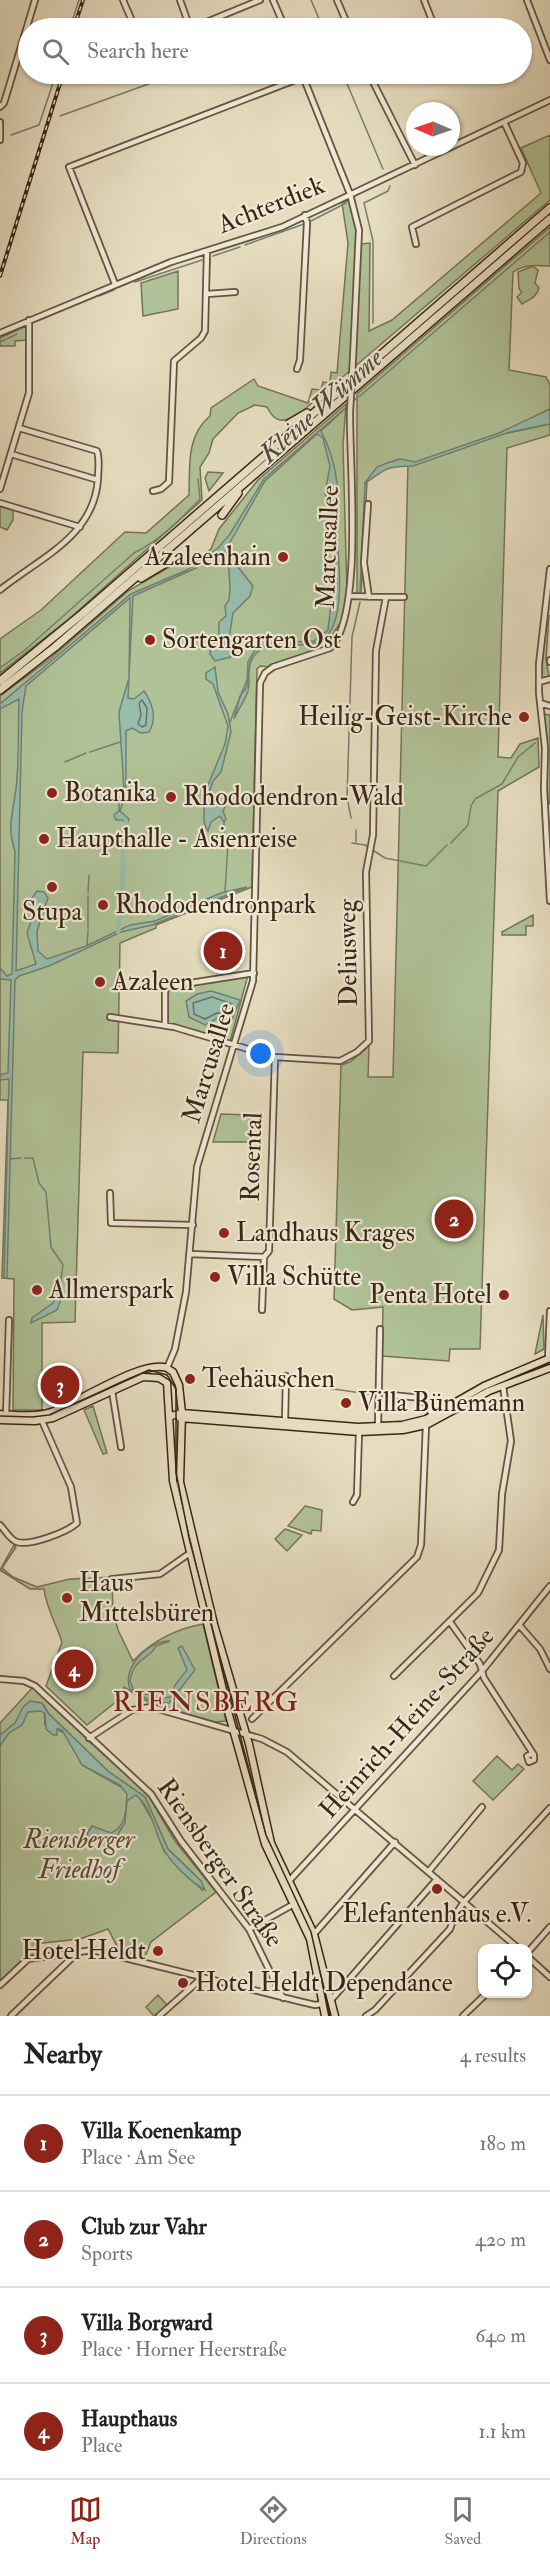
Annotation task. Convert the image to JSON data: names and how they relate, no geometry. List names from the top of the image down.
{
  "streets": {
    "main road": ["Marcusallee"],
    "street": [
      "Achterdiek",
      "Deliusweg",
      "Rosental",
      "Heinrich-Heine-Straße",
      "Riensberger Straße"
    ]
  },
  "crossings": [
    ["Achterdiek", "Marcusallee"],
    ["Marcusallee", "Deliusweg"],
    ["Deliusweg", "Rosental"]
  ],
  "districts": ["RIENSBERG"],
  "water": ["Kleine Wümme"],
  "parks": ["Riensberger Friedhof"],
  "places": [
    "Azaleenhain",
    "Sortengarten Ost",
    "Heilig-Geist-Kirche",
    "Botanika",
    "Rhododendron-Wald",
    "Haupthalle - Asienreise",
    "Stupa",
    "Rhododendronpark",
    "Azaleen",
    "Landhaus Krages",
    "Villa Schütte",
    "Allmerspark",
    "Penta Hotel",
    "Teehäuschen",
    "Villa Bünemann",
    "Haus Mittelsbüren",
    "Elefantenhaus e.V.",
    "Hotel Heldt",
    "Hotel Heldt Dependance"
  ],
  "north": "left",
  "page": {
    "search": "Search here",
    "pins": [
      "1",
      "2",
      "3",
      "4"
    ],
    "heading": ["Nearby", "4 results"],
    "list": [
      {
        "mark": "1",
        "name": "Villa Koenenkamp",
        "note": "Place · Am See",
        "value": "180 m"
      },
      {
        "mark": "2",
        "name": "Club zur Vahr",
        "note": "Sports",
        "value": "420 m"
      },
      {
        "mark": "3",
        "name": "Villa Borgward",
        "note": "Place · Horner Heerstraße",
        "value": "640 m"
      },
      {
        "mark": "4",
        "name": "Haupthaus",
        "note": "Place",
        "value": "1.1 km"
      }
    ],
    "nav": ["Map", "Directions", "Saved"]
  }
}
